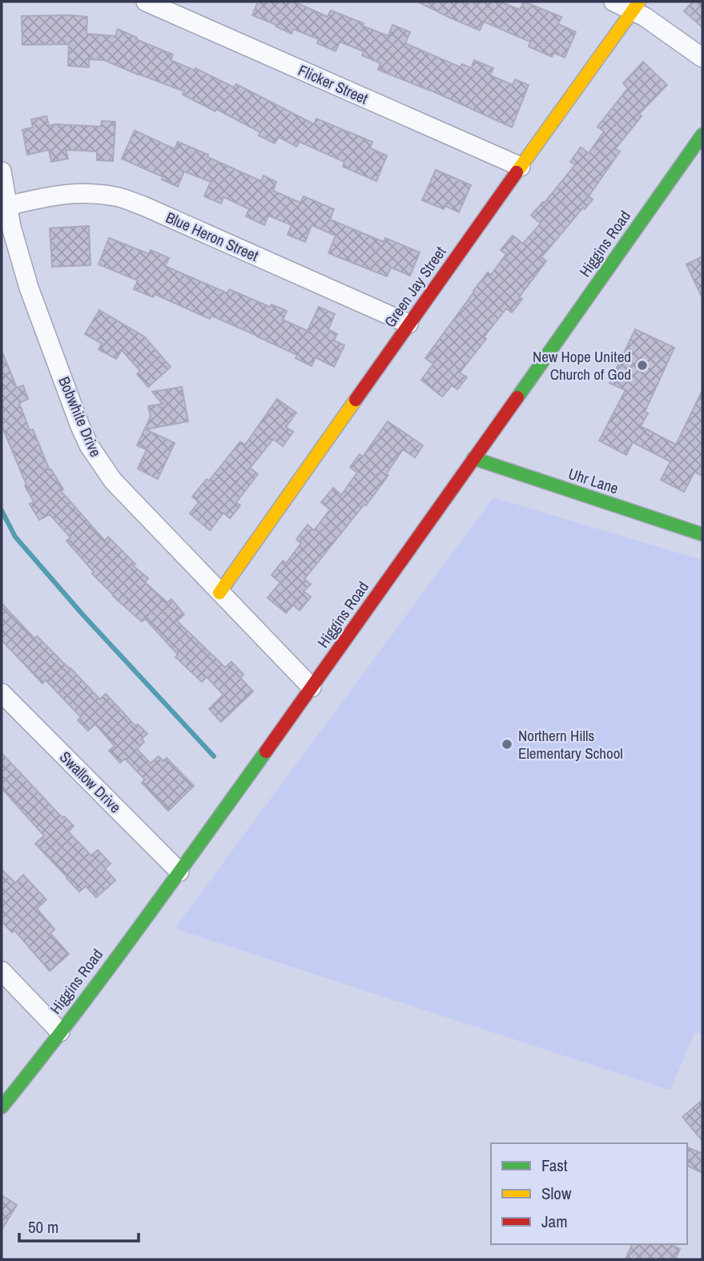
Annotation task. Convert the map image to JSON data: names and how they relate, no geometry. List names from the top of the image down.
{
  "streets": {
    "street": [
      "Flicker Street",
      "Blue Heron Street",
      "Higgins Road",
      "Green Jay Street",
      "Bobwhite Drive",
      "Uhr Lane",
      "Swallow Drive"
    ]
  },
  "crossings": [
    ["Flicker Street", "Green Jay Street"],
    ["Blue Heron Street", "Green Jay Street"],
    ["Blue Heron Street", "Bobwhite Drive"],
    ["Higgins Road", "Bobwhite Drive"],
    ["Higgins Road", "Uhr Lane"],
    ["Higgins Road", "Swallow Drive"],
    ["Green Jay Street", "Bobwhite Drive"]
  ],
  "places": ["New Hope United Church of God", "Northern Hills Elementary School"],
  "legend": ["Fast", "Slow", "Jam"],
  "scale_bar": "50 m"
}
